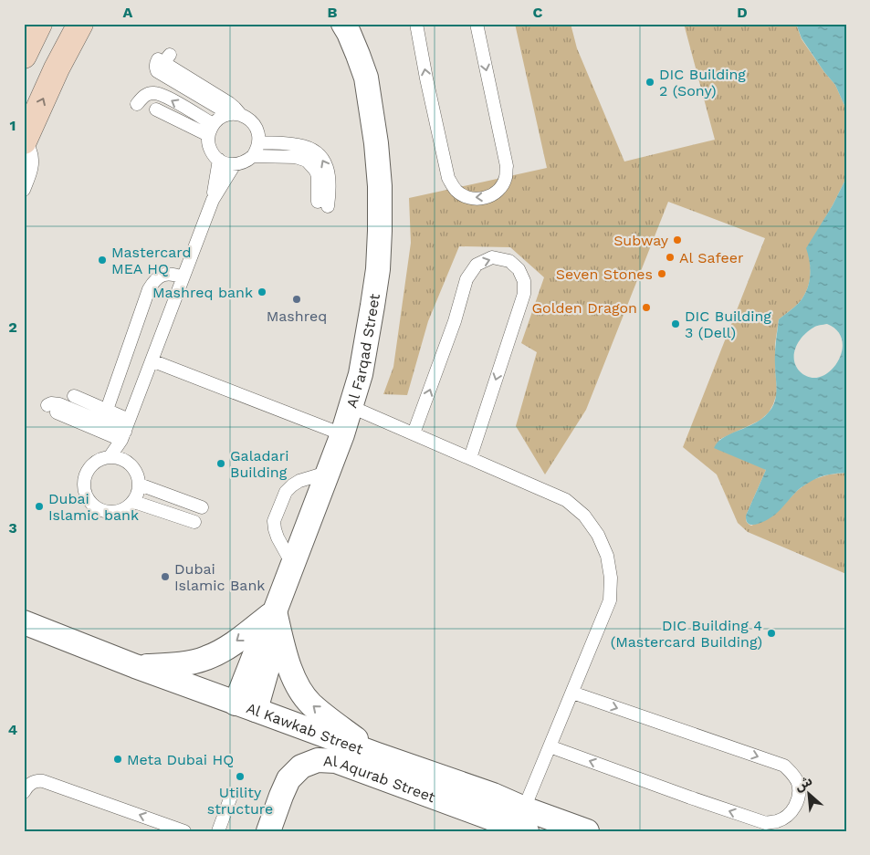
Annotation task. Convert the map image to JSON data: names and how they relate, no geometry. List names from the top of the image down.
{
  "streets": {
    "street": ["Al Farqad Street", "Al Kawkab Street", "Al Aqurab Street"]
  },
  "crossings": [
    ["Al Farqad Street", "Al Kawkab Street"],
    ["Al Kawkab Street", "Al Aqurab Street"]
  ],
  "places": [
    "DIC Building 2 (Sony)",
    "Subway",
    "Al Safeer",
    "Mastercard MEA HQ",
    "Seven Stones",
    "Mashreq bank",
    "Mashreq",
    "Golden Dragon",
    "DIC Building 3 (Dell)",
    "Galadari Building",
    "Dubai Islamic bank",
    "Dubai Islamic Bank",
    "DIC Building 4 (Mastercard Building)",
    "Meta Dubai HQ",
    "Utility structure"
  ],
  "north": "top left",
  "grid": {
    "columns": [
      "A",
      "B",
      "C",
      "D"
    ],
    "rows": [
      "1",
      "2",
      "3",
      "4"
    ]
  }
}
